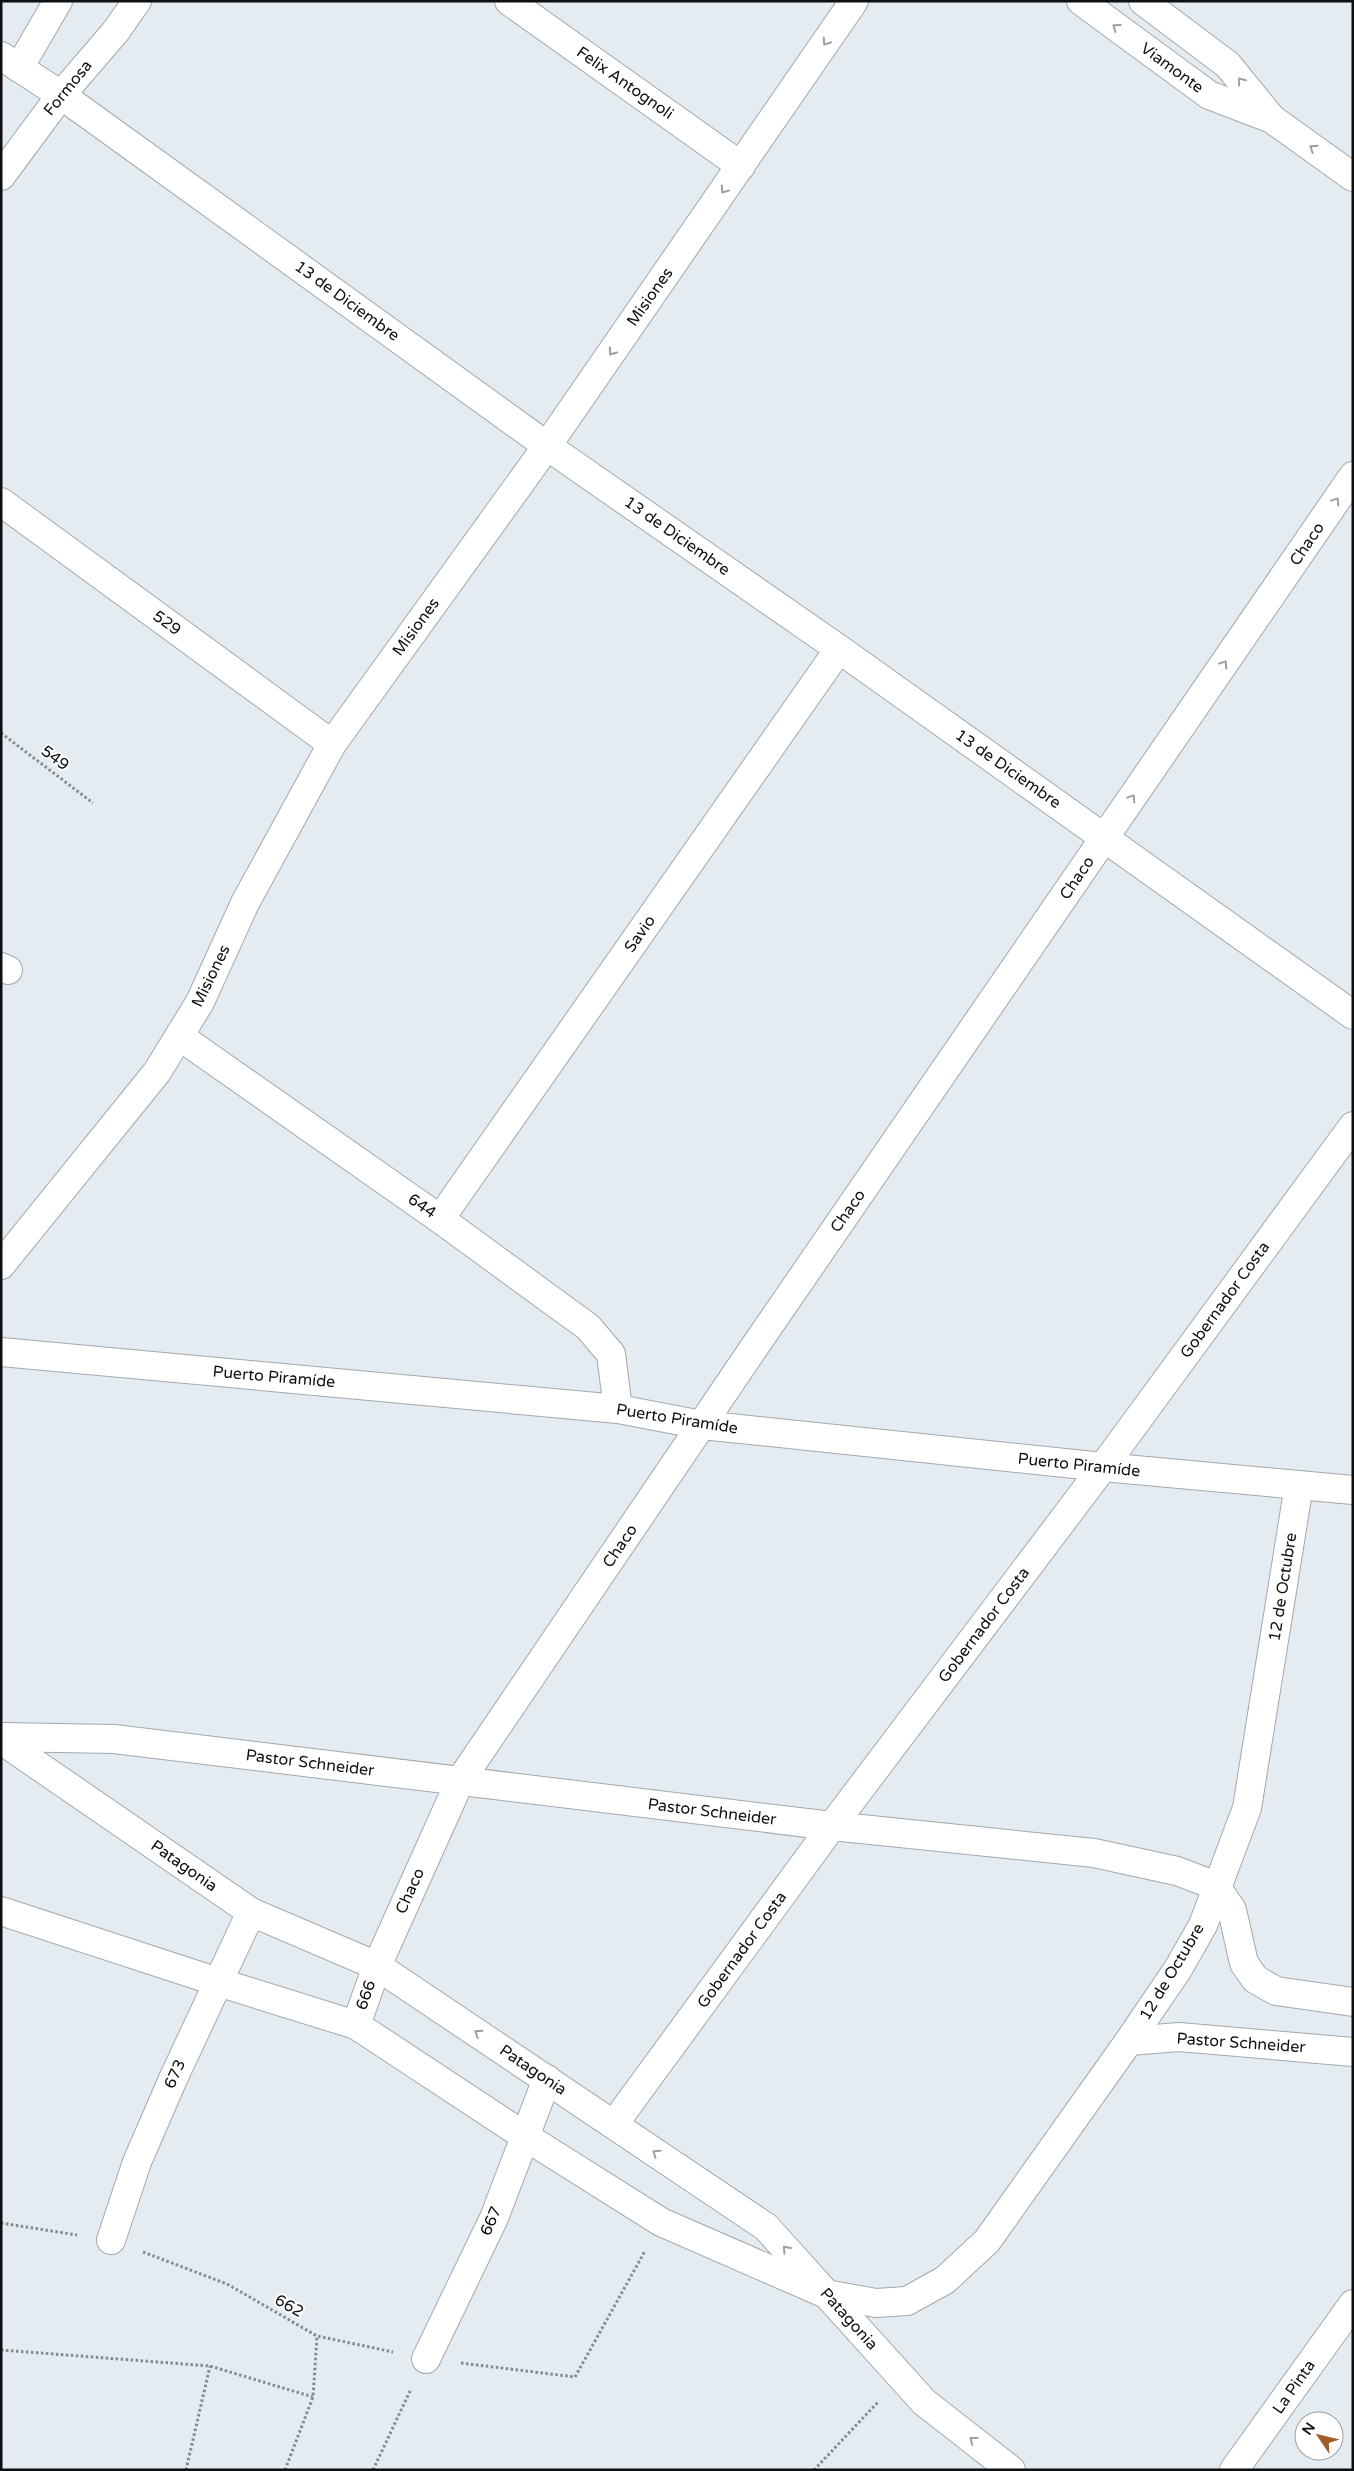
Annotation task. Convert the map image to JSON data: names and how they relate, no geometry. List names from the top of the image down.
{
  "streets": {
    "street": [
      "Viamonte",
      "Felix Antognoli",
      "Formosa",
      "Misiones",
      "13 de Diciembre",
      "Chaco",
      "529",
      "Savio",
      "644",
      "Gobernador Costa",
      "Puerto Piramíde",
      "12 de Octubre",
      "Pastor Schneider",
      "Patagonia",
      "666",
      "673",
      "667",
      "La Pinta"
    ],
    "path": ["549", "662"]
  },
  "crossings": [
    ["Felix Antognoli", "Misiones"],
    ["Formosa", "13 de Diciembre"],
    ["Misiones", "13 de Diciembre"],
    ["Misiones", "529"],
    ["Misiones", "644"],
    ["13 de Diciembre", "Chaco"],
    ["13 de Diciembre", "Savio"],
    ["Chaco", "Puerto Piramíde"],
    ["Chaco", "Pastor Schneider"],
    ["Chaco", "Patagonia"],
    ["Chaco", "666"],
    ["Savio", "644"],
    ["644", "Puerto Piramíde"],
    ["Gobernador Costa", "Puerto Piramíde"],
    ["Gobernador Costa", "Pastor Schneider"],
    ["Gobernador Costa", "Patagonia"],
    ["Puerto Piramíde", "12 de Octubre"],
    ["12 de Octubre", "Pastor Schneider"],
    ["12 de Octubre", "Patagonia"],
    ["Patagonia", "666"],
    ["Patagonia", "673"],
    ["Patagonia", "667"],
    ["673", "662"],
    ["667", "662"]
  ],
  "one_way": ["Viamonte", "Misiones"],
  "north": "top left"
}
